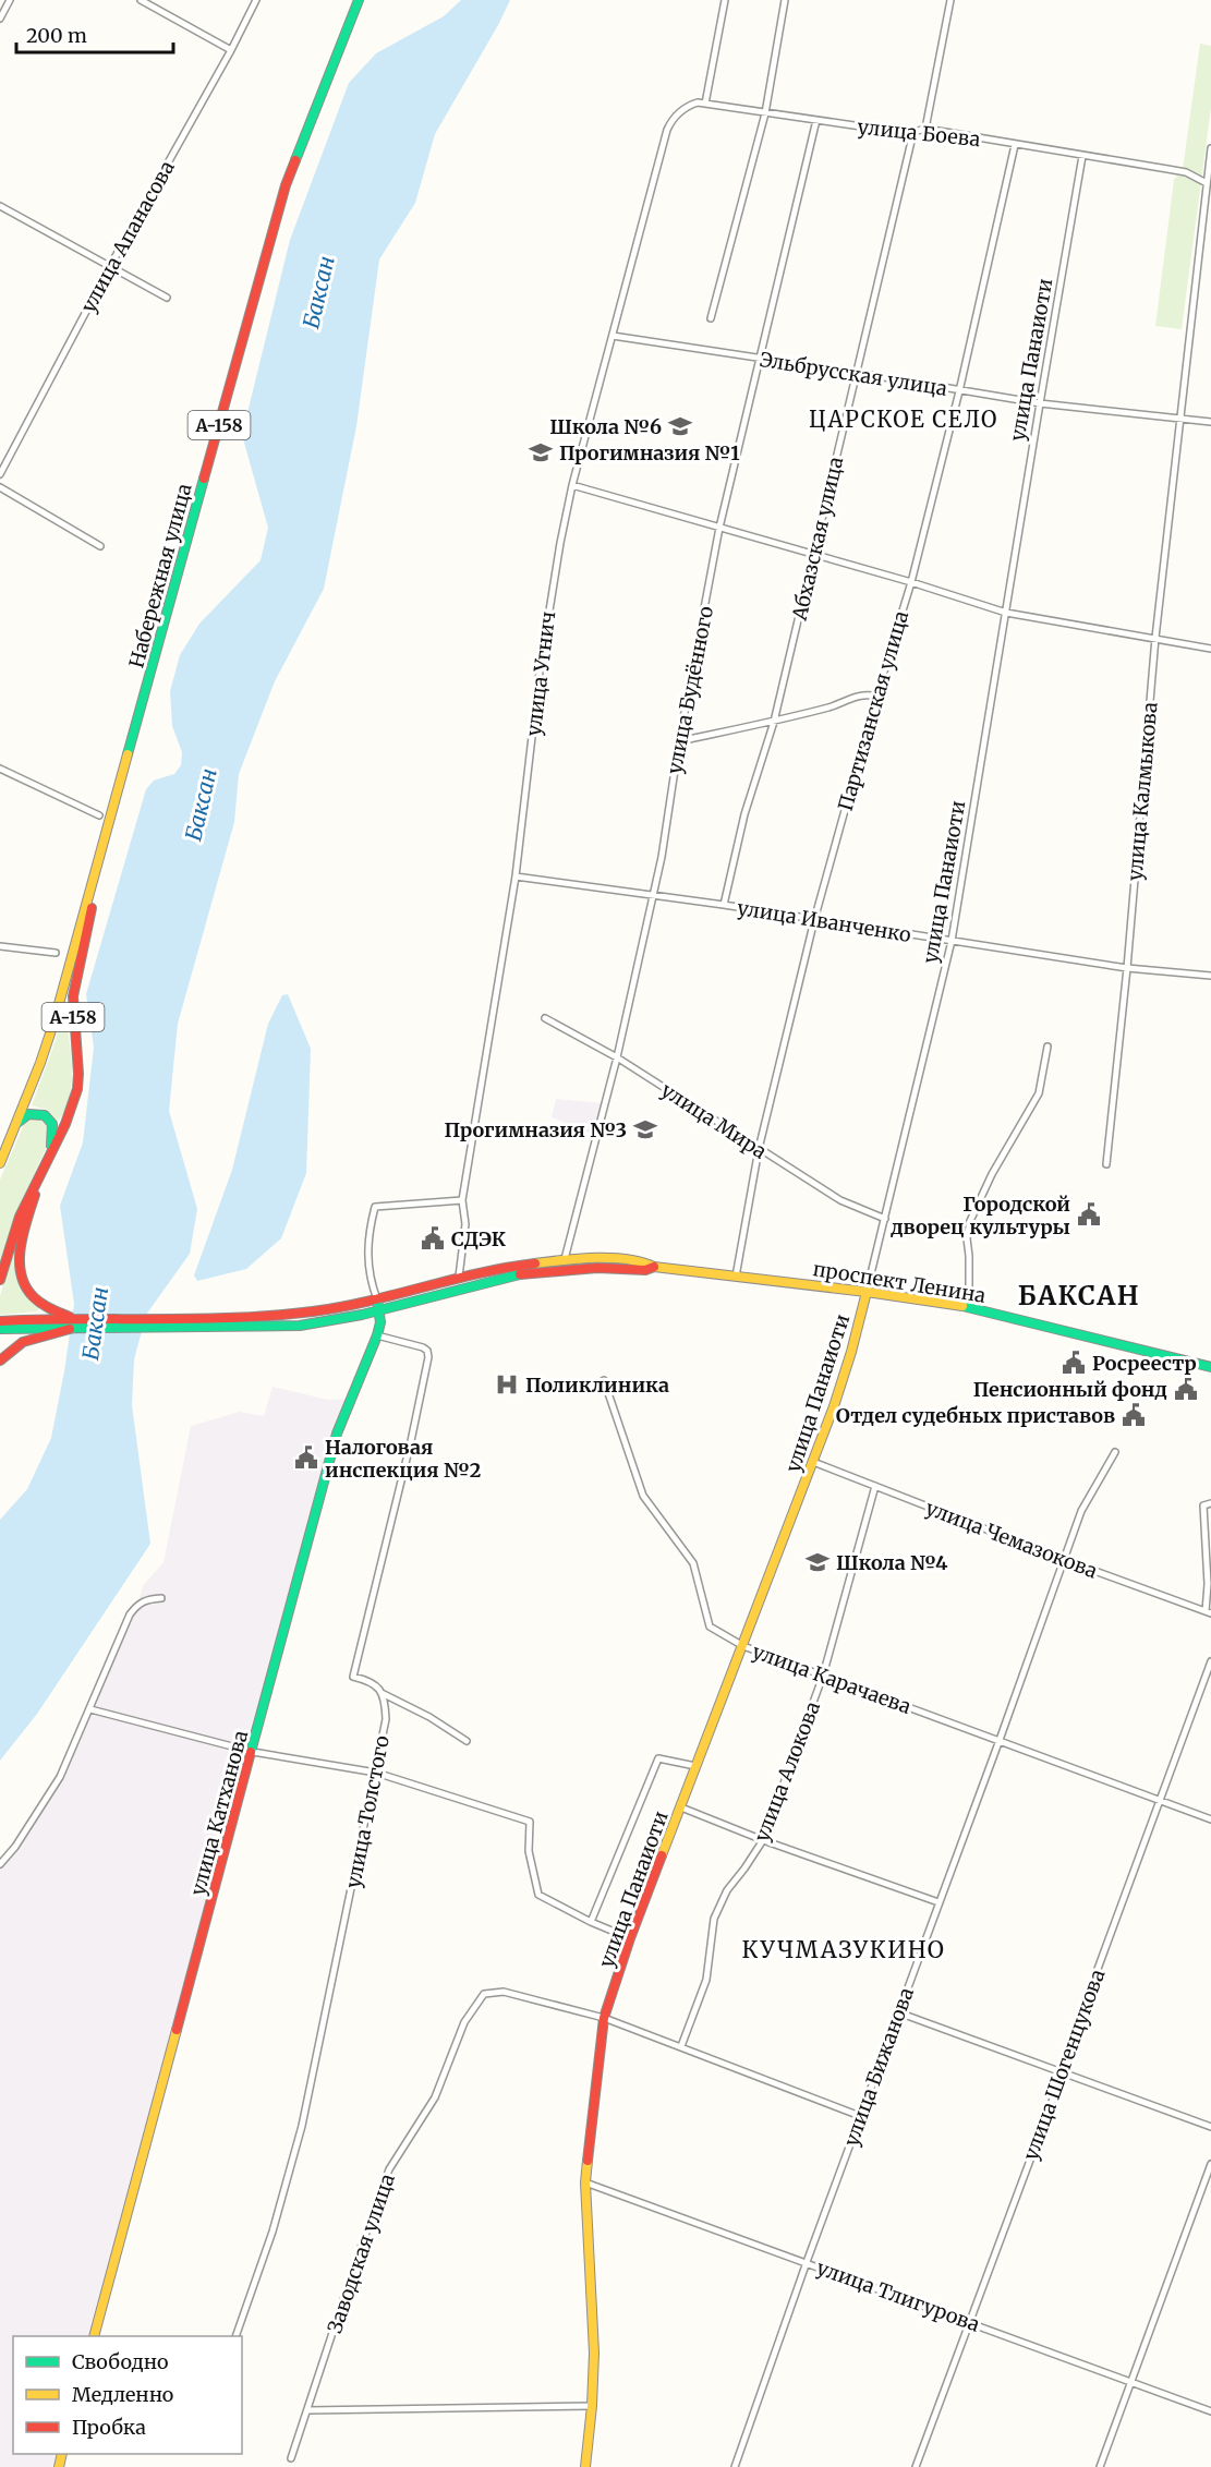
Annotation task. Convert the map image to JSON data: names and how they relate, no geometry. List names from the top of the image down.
{
  "streets": {
    "main road": [
      "улица Панаиоти",
      "А-158",
      "Набережная улица",
      "проспект Ленина",
      "улица Катханова"
    ],
    "street": [
      "улица Боева",
      "улица Апанасова",
      "Эльбрусская улица",
      "Абхазская улица",
      "улица Угнич",
      "улица Будённого",
      "Партизанская улица",
      "улица Калмыкова",
      "улица Иванченко",
      "улица Мира",
      "улица Чемазокова",
      "улица Карачаева",
      "улица Алокова",
      "улица Толстого",
      "улица Шогенцукова",
      "улица Бижанова",
      "Заводская улица",
      "улица Тлигурова"
    ]
  },
  "crossings": [
    ["улица Боева", "улица Панаиоти"],
    ["улица Боева", "Абхазская улица"],
    ["улица Боева", "улица Угнич"],
    ["улица Боева", "улица Будённого"],
    ["улица Боева", "Партизанская улица"],
    ["улица Боева", "улица Калмыкова"],
    ["улица Панаиоти", "Эльбрусская улица"],
    ["улица Панаиоти", "улица Иванченко"],
    ["улица Панаиоти", "улица Мира"],
    ["улица Панаиоти", "проспект Ленина"],
    ["улица Панаиоти", "улица Чемазокова"],
    ["улица Панаиоти", "улица Карачаева"],
    ["улица Панаиоти", "Заводская улица"],
    ["улица Панаиоти", "улица Тлигурова"],
    ["Эльбрусская улица", "Абхазская улица"],
    ["Эльбрусская улица", "улица Угнич"],
    ["Эльбрусская улица", "улица Будённого"],
    ["Эльбрусская улица", "Партизанская улица"],
    ["Эльбрусская улица", "улица Калмыкова"],
    ["А-158", "Набережная улица"],
    ["Абхазская улица", "улица Иванченко"],
    ["улица Угнич", "улица Иванченко"],
    ["улица Угнич", "проспект Ленина"],
    ["улица Будённого", "улица Иванченко"],
    ["улица Будённого", "улица Мира"],
    ["улица Будённого", "проспект Ленина"],
    ["Партизанская улица", "улица Иванченко"],
    ["Партизанская улица", "улица Мира"],
    ["Партизанская улица", "проспект Ленина"],
    ["улица Калмыкова", "улица Иванченко"],
    ["проспект Ленина", "улица Катханова"],
    ["улица Чемазокова", "улица Алокова"],
    ["улица Чемазокова", "улица Бижанова"],
    ["улица Карачаева", "улица Алокова"],
    ["улица Карачаева", "улица Шогенцукова"],
    ["улица Карачаева", "улица Бижанова"],
    ["улица Алокова", "Заводская улица"],
    ["улица Шогенцукова", "улица Тлигурова"],
    ["улица Бижанова", "Заводская улица"],
    ["улица Бижанова", "улица Тлигурова"]
  ],
  "districts": ["ЦАРСКОЕ СЕЛО", "БАКСАН", "КУЧМАЗУКИНО"],
  "water": ["Баксан"],
  "places": {
    "school or university": [
      "Школа №6",
      "Прогимназия №1",
      "Прогимназия №3",
      "Школа №4"
    ],
    "public building": [
      "Городской дворец культуры",
      "СДЭК",
      "Росреестр",
      "Пенсионный фонд",
      "Отдел судебных приставов",
      "Налоговая инспекция №2"
    ],
    "hospital": ["Поликлиника"]
  },
  "legend": ["Свободно", "Медленно", "Пробка"],
  "scale_bar": "200 m"
}
